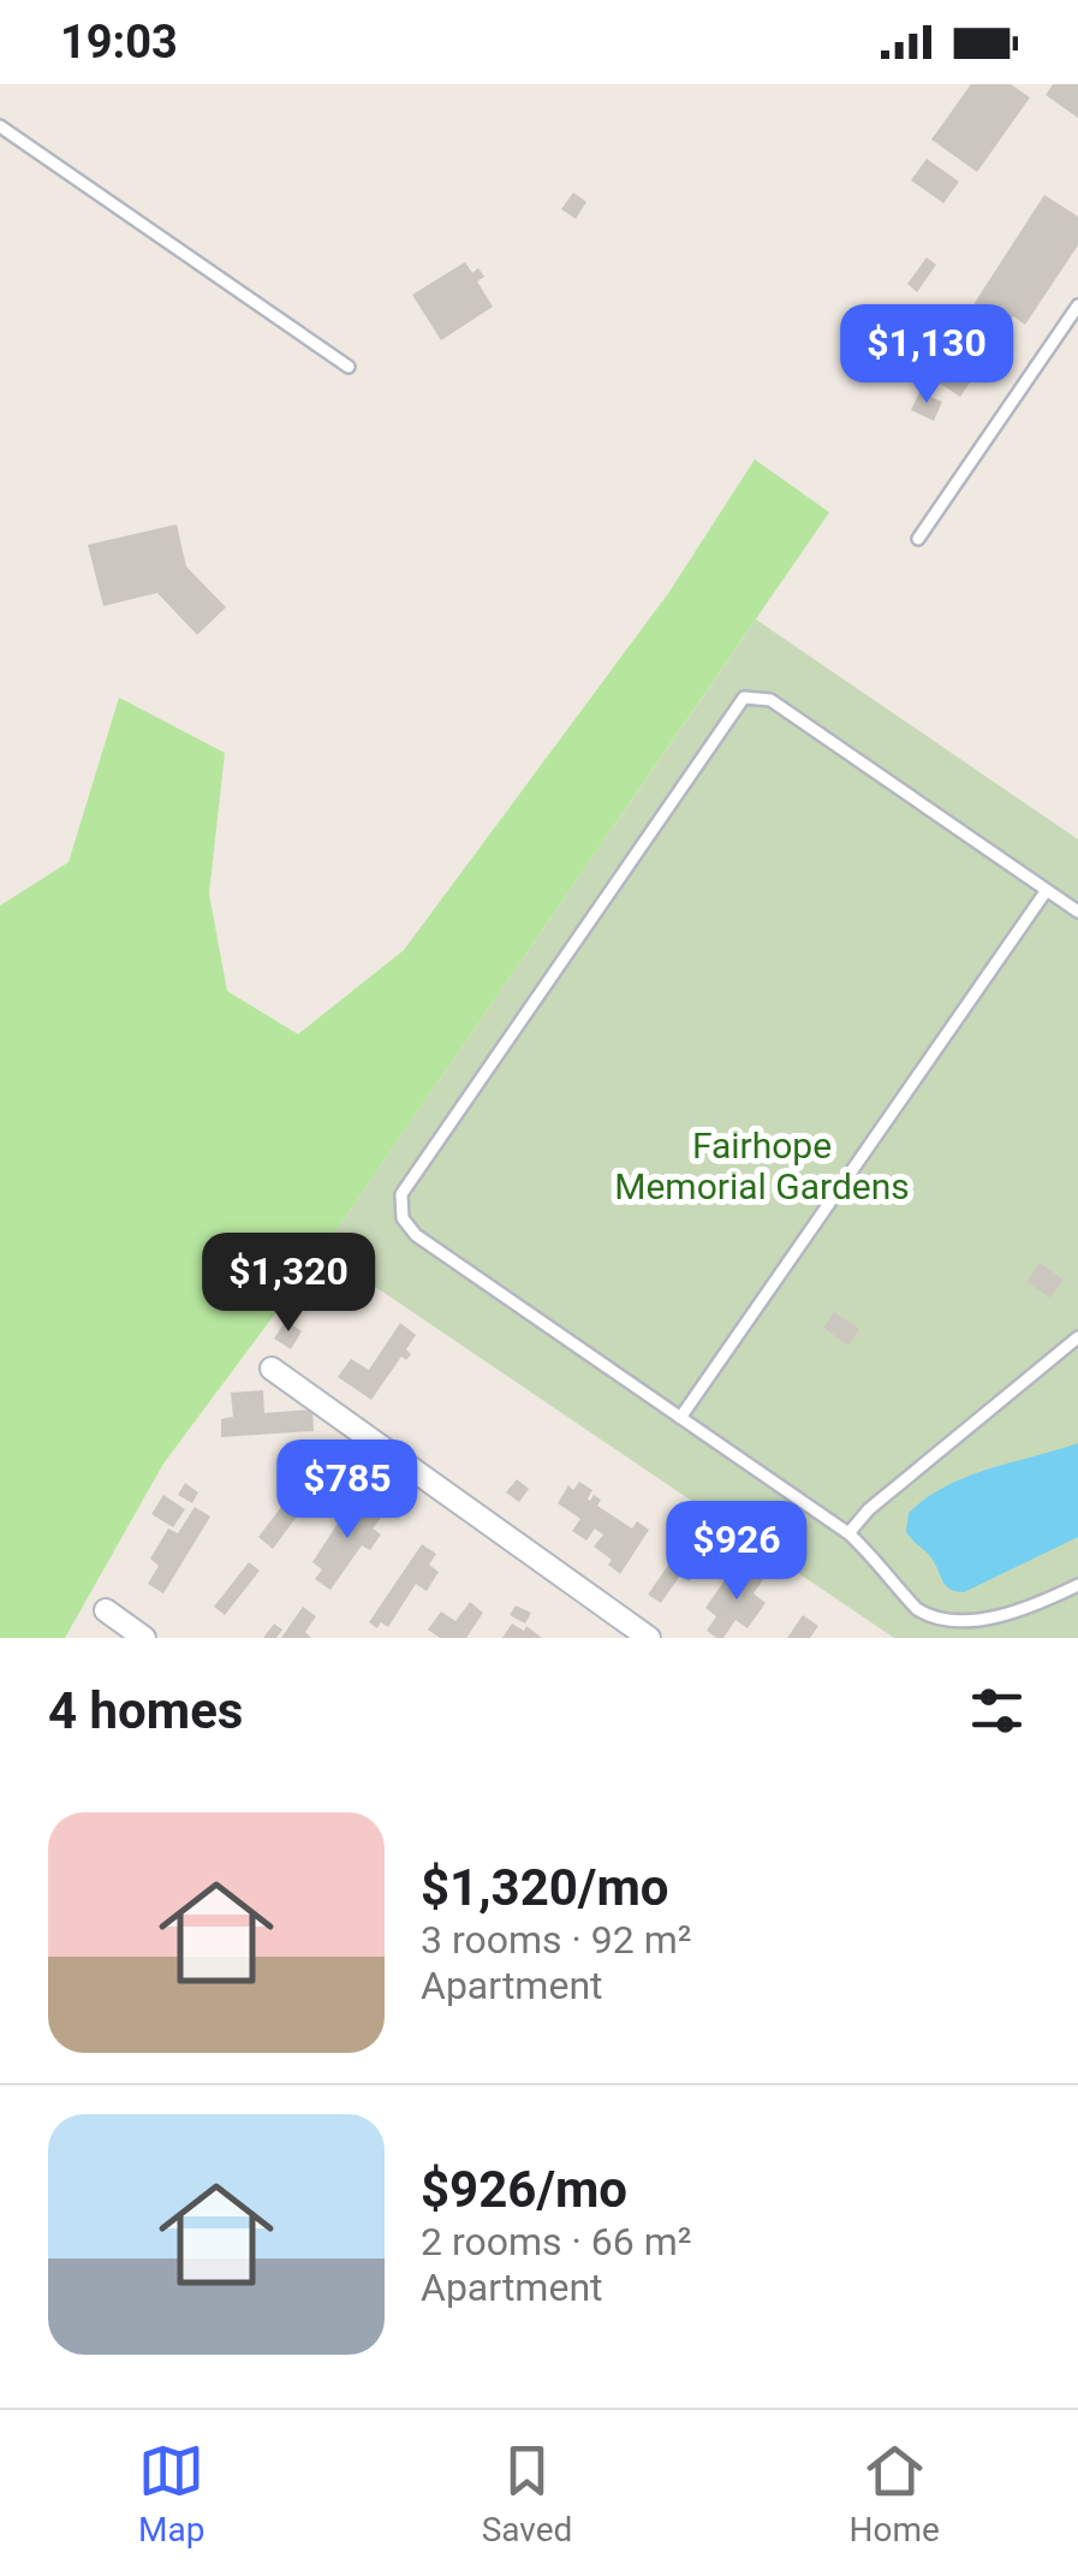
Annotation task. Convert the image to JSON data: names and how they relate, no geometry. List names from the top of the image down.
{
  "parks": ["Fairhope Memorial Gardens"],
  "page": {
    "status": "19:03",
    "price": [
      "$1,130",
      "$1,320",
      "$785",
      "$926"
    ],
    "heading": "4 homes",
    "list": [
      {
        "name": "$1,320/mo",
        "note": "3 rooms · 92 m² · Apartment"
      },
      {
        "name": "$926/mo",
        "note": "2 rooms · 66 m² · Apartment"
      }
    ],
    "tabs": ["Map", "Saved", "Home"]
  }
}
